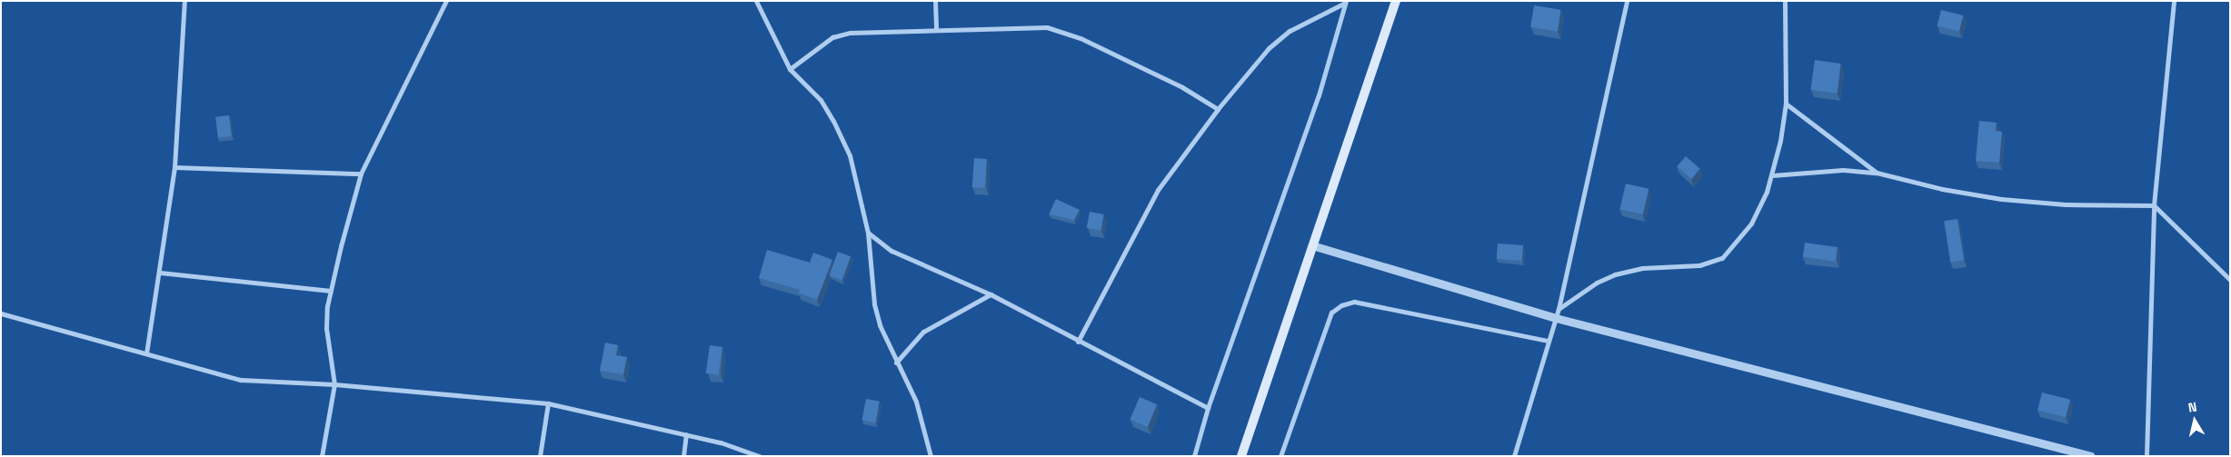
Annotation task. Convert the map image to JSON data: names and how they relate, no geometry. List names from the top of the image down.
{
  "north": "top"
}
